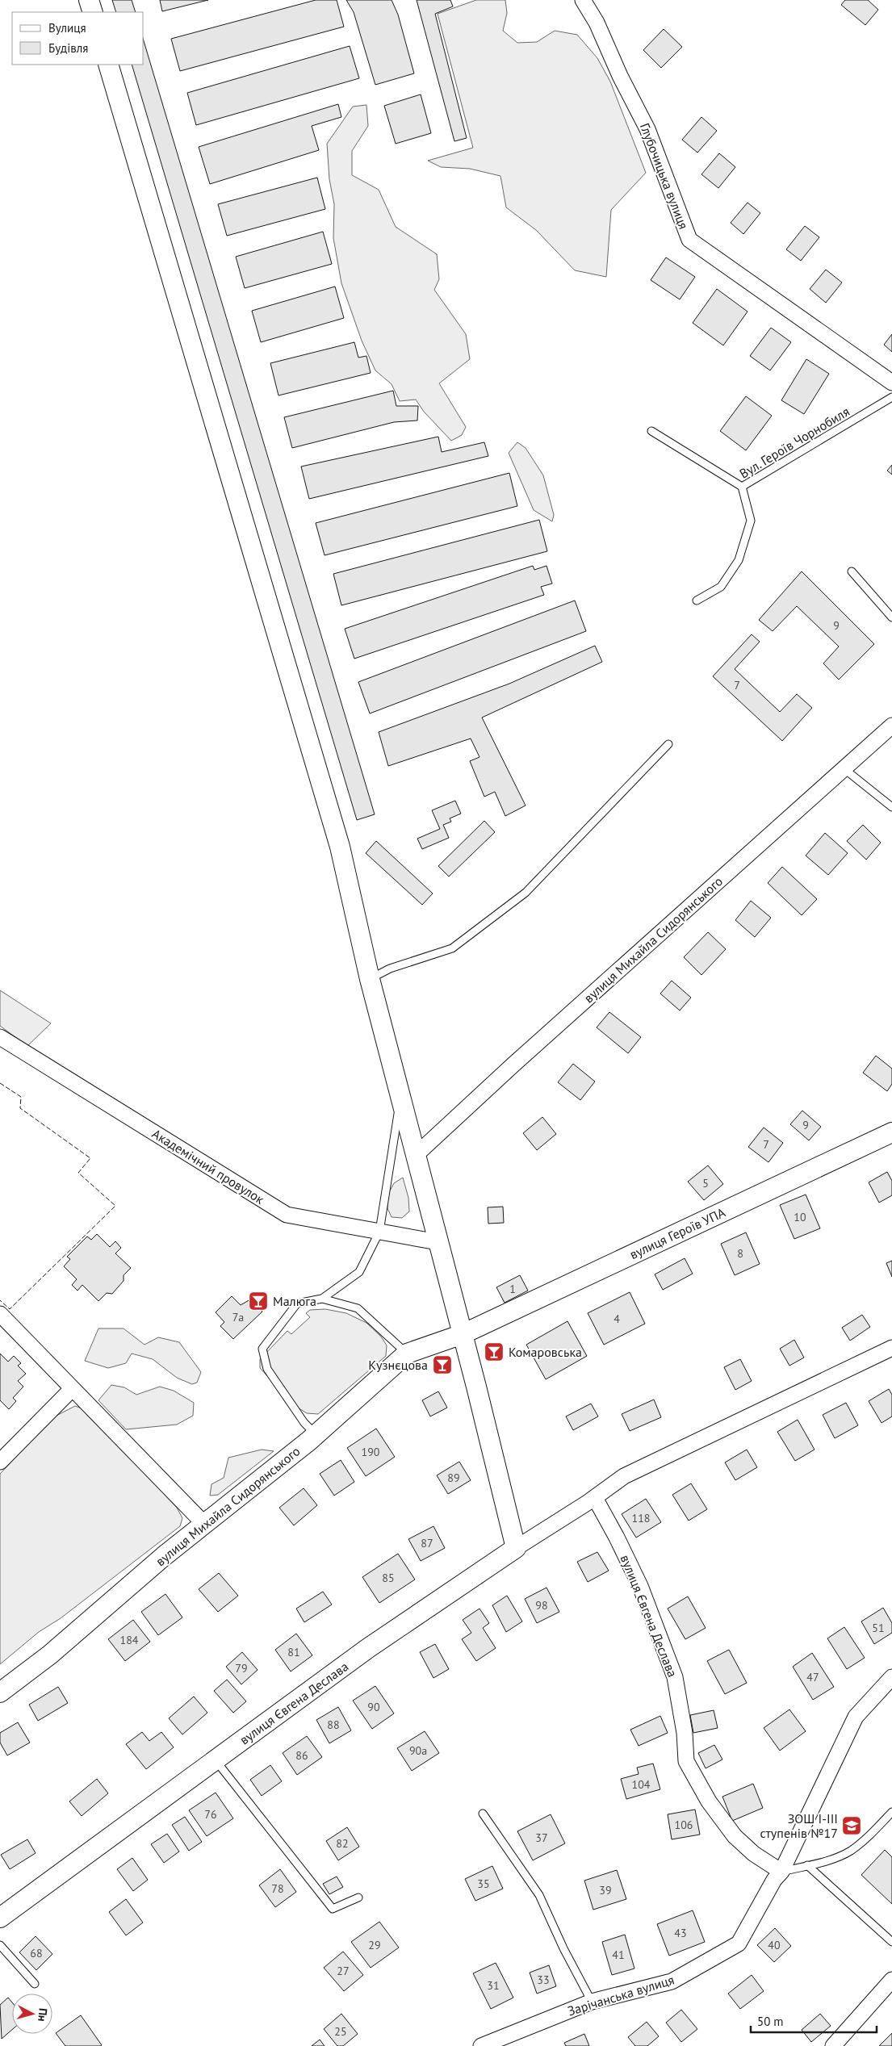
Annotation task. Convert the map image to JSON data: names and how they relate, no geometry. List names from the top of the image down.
{
  "streets": {
    "street": [
      "Глубочицька вулиця",
      "вулиця Михайла Сидорянського",
      "Академічний провулок",
      "вулиця Героїв УПА",
      "вулиця Євгена Деслава",
      "Зарічанська вулиця"
    ],
    "lane": ["Вул. Героїв Чорнобиля"]
  },
  "crossings": [
    ["вулиця Михайла Сидорянського", "вулиця Героїв УПА"],
    ["вулиця Євгена Деслава", "Зарічанська вулиця"]
  ],
  "places": {
    "bar": ["Малюга", "Комаровська", "Кузнєцова"],
    "school or university": ["ЗОШ І-ІІІ ступенів №17"]
  },
  "house_numbers": [
    "9",
    "7",
    "9",
    "7",
    "5",
    "10",
    "8",
    "1",
    "7а",
    "4",
    "190",
    "89",
    "118",
    "87",
    "85",
    "98",
    "51",
    "184",
    "81",
    "79",
    "47",
    "90",
    "88",
    "90а",
    "86",
    "104",
    "76",
    "106",
    "37",
    "82",
    "35",
    "78",
    "39",
    "43",
    "29",
    "40",
    "68",
    "41",
    "27",
    "33",
    "31",
    "25"
  ],
  "legend": ["Вулиця", "Будівля"],
  "scale_bar": "50 m",
  "north": "right"
}
